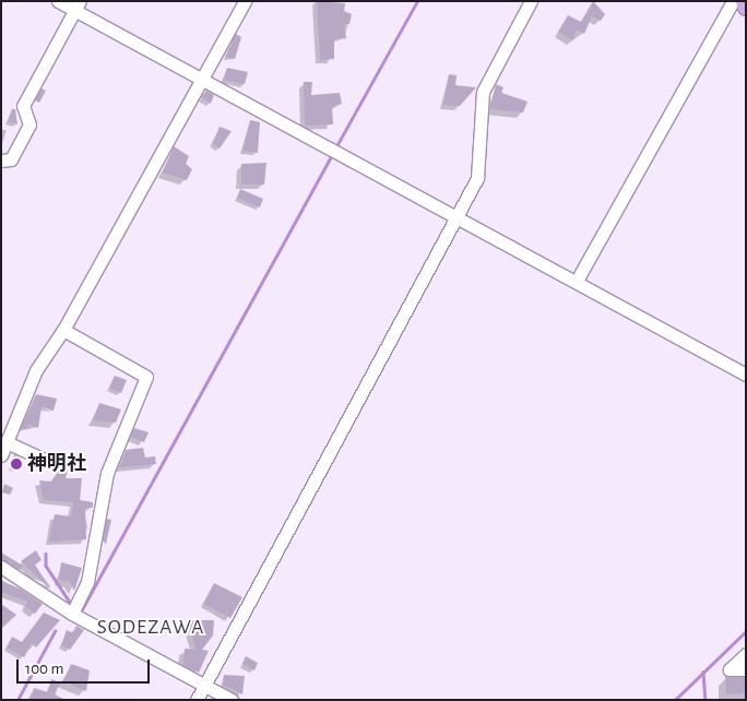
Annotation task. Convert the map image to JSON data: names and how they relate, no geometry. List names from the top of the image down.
{
  "districts": ["SODEZAWA"],
  "places": ["神明社"],
  "scale_bar": "100 m"
}
